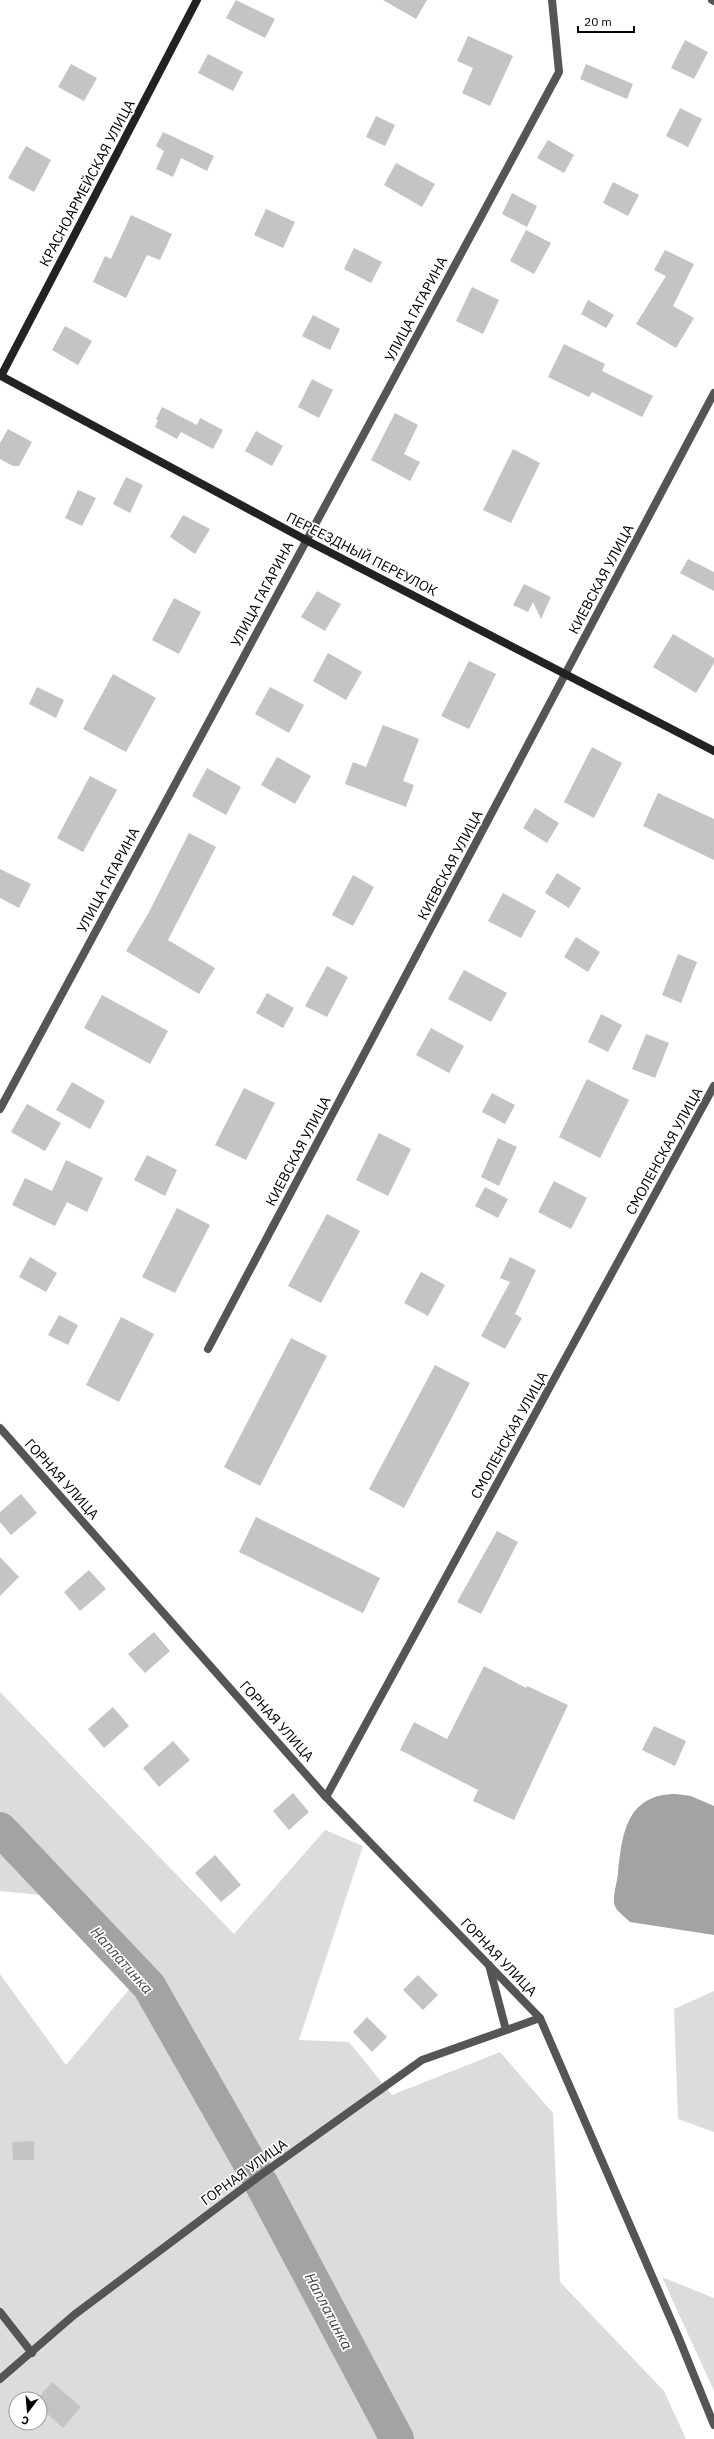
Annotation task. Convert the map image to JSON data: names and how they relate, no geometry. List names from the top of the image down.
{
  "streets": {
    "street": [
      "КРАСНОАРМЕЙСКАЯ УЛИЦА",
      "УЛИЦА ГАГАРИНА",
      "ПЕРЕЕЗДНЫЙ ПЕРЕУЛОК",
      "КИЕВСКАЯ УЛИЦА",
      "СМОЛЕНСКАЯ УЛИЦА",
      "ГОРНАЯ УЛИЦА"
    ]
  },
  "crossings": [
    ["КРАСНОАРМЕЙСКАЯ УЛИЦА", "ПЕРЕЕЗДНЫЙ ПЕРЕУЛОК"],
    ["УЛИЦА ГАГАРИНА", "ПЕРЕЕЗДНЫЙ ПЕРЕУЛОК"],
    ["ПЕРЕЕЗДНЫЙ ПЕРЕУЛОК", "КИЕВСКАЯ УЛИЦА"],
    ["СМОЛЕНСКАЯ УЛИЦА", "ГОРНАЯ УЛИЦА"]
  ],
  "water": ["Наплатинка"],
  "scale_bar": "20 m",
  "north": "bottom"
}
